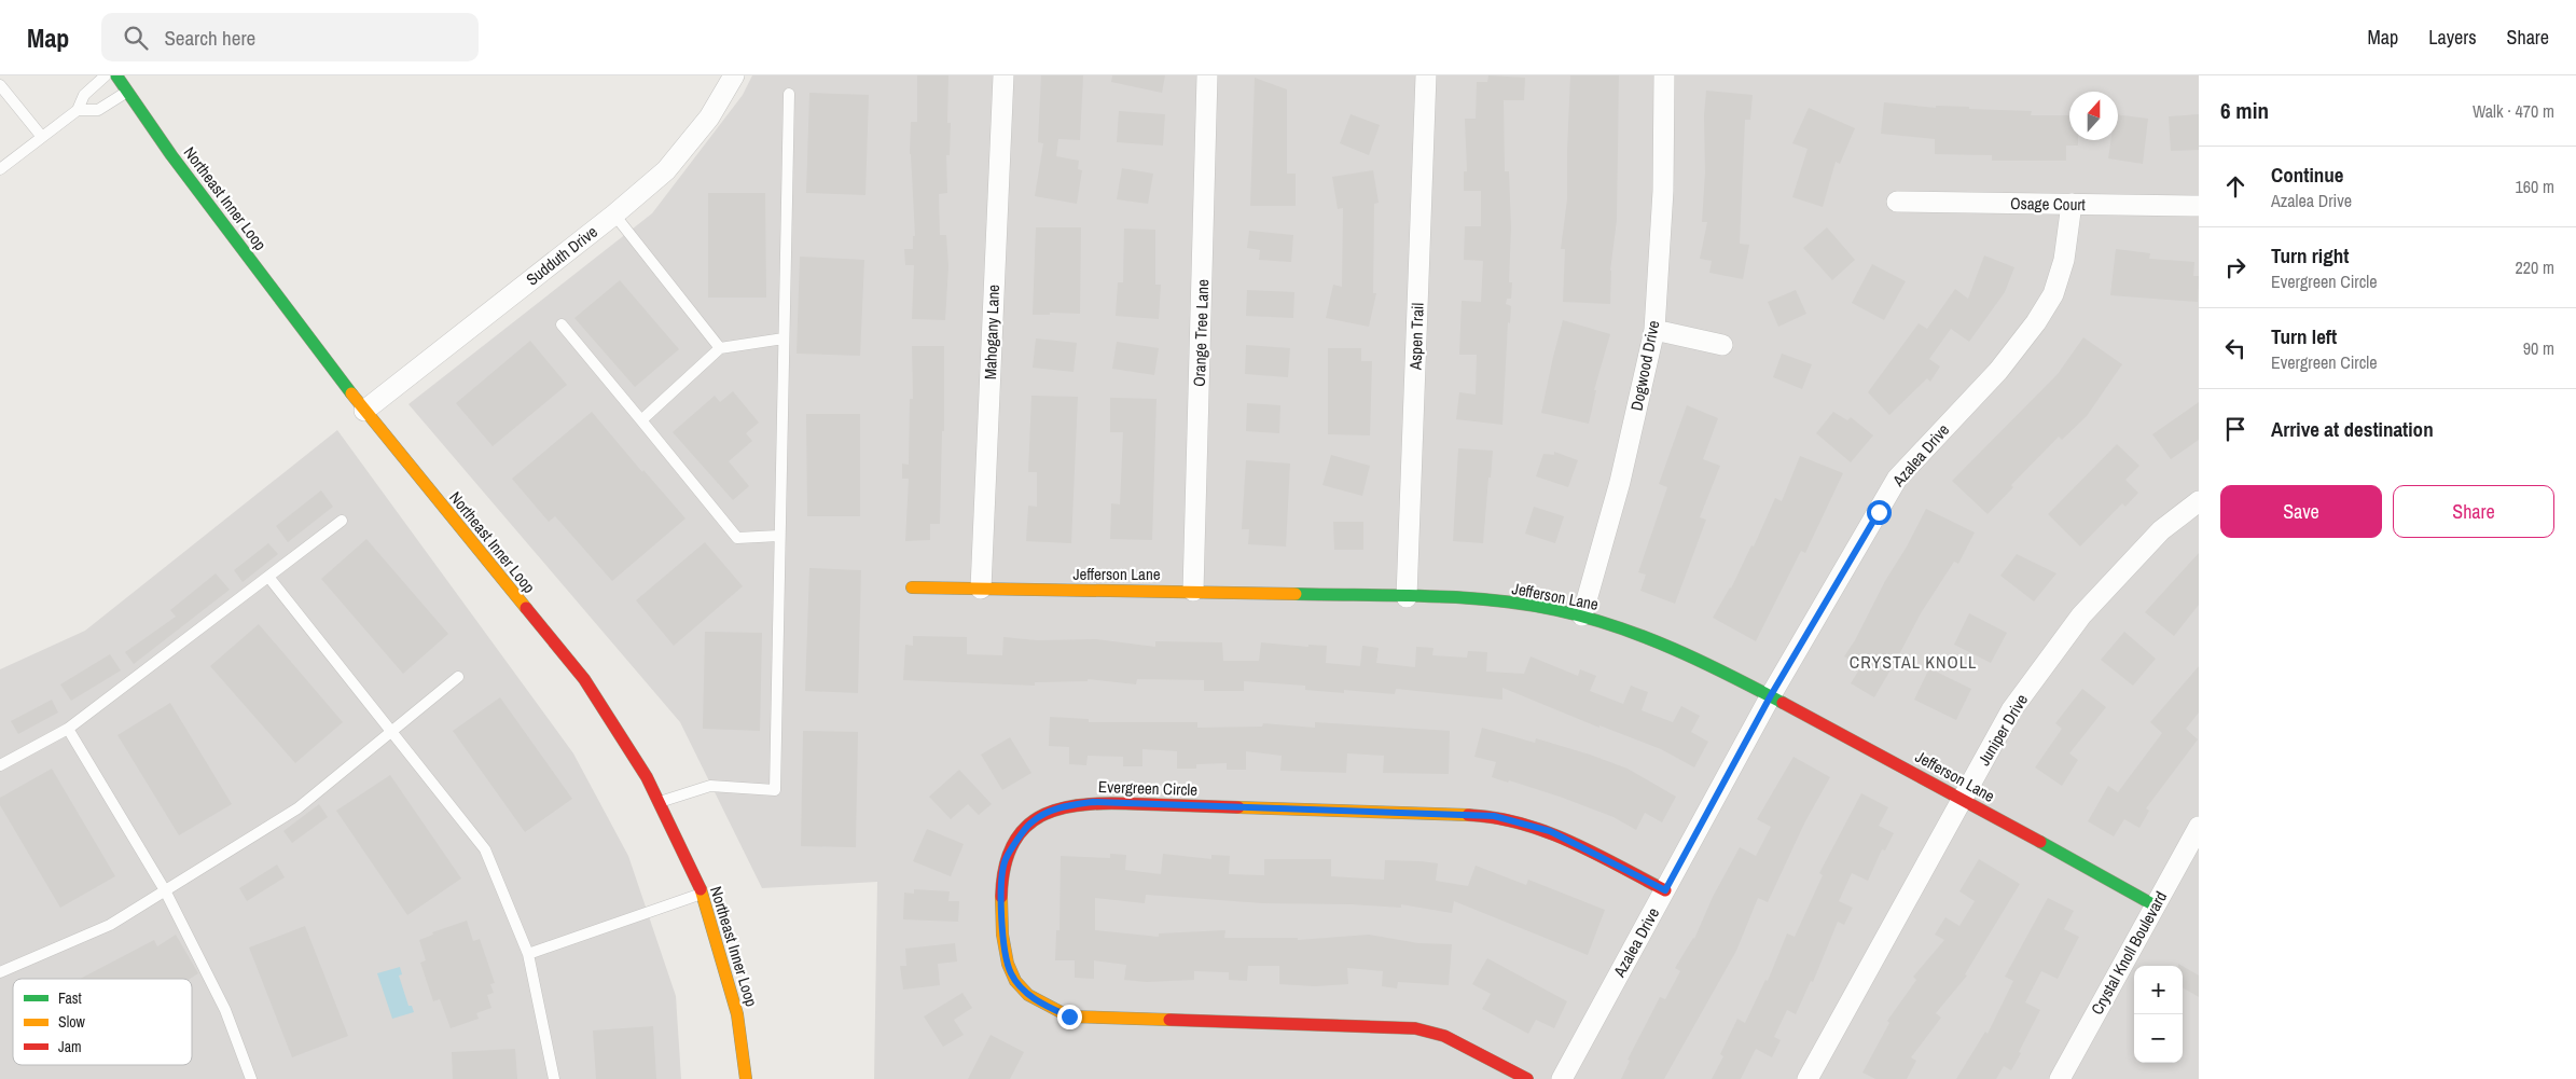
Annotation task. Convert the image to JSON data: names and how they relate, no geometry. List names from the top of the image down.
{
  "streets": {
    "street": [
      "Northeast Inner Loop",
      "Osage Court",
      "Sudduth Drive",
      "Mahogany Lane",
      "Orange Tree Lane",
      "Aspen Trail",
      "Dogwood Drive",
      "Azalea Drive",
      "Jefferson Lane",
      "Juniper Drive",
      "Evergreen Circle",
      "Crystal Knoll Boulevard"
    ]
  },
  "crossings": [
    ["Northeast Inner Loop", "Sudduth Drive"],
    ["Osage Court", "Azalea Drive"],
    ["Mahogany Lane", "Jefferson Lane"],
    ["Orange Tree Lane", "Jefferson Lane"],
    ["Aspen Trail", "Jefferson Lane"],
    ["Dogwood Drive", "Jefferson Lane"],
    ["Azalea Drive", "Jefferson Lane"],
    ["Azalea Drive", "Evergreen Circle"],
    ["Jefferson Lane", "Juniper Drive"],
    ["Jefferson Lane", "Crystal Knoll Boulevard"]
  ],
  "districts": ["CRYSTAL KNOLL"],
  "legend": ["Fast", "Slow", "Jam"],
  "north": "top",
  "page": {
    "header": "Map",
    "search": "Search here",
    "nav": ["Map", "Layers", "Share"],
    "heading": ["6 min", "Walk · 470 m"],
    "list": [
      ["Continue", "Azalea Drive", "160 m"],
      ["Turn right", "Evergreen Circle", "220 m"],
      ["Turn left", "Evergreen Circle", "90 m"],
      "Arrive at destination"
    ],
    "buttons": ["Save", "Share"],
    "map_buttons": ["+", "−"]
  }
}
